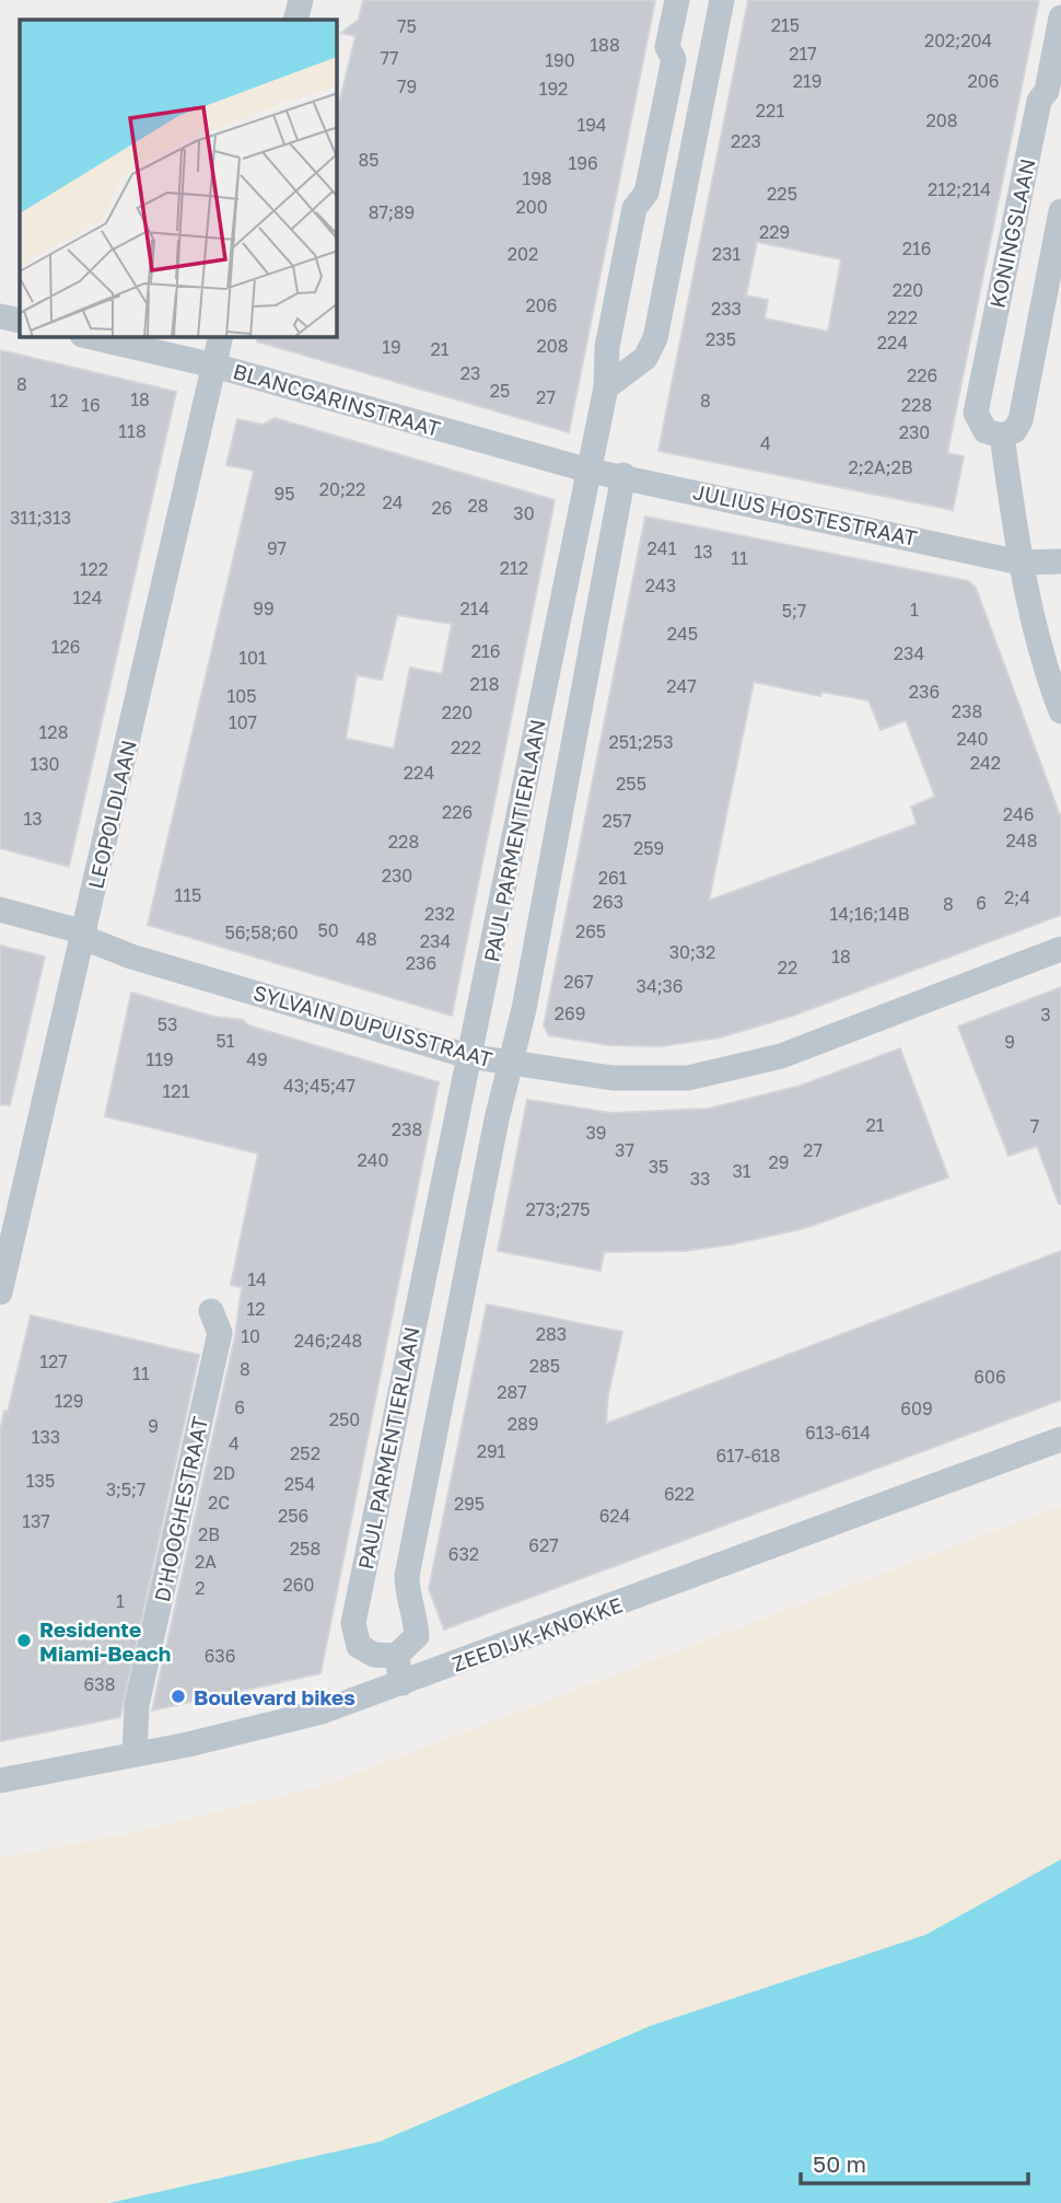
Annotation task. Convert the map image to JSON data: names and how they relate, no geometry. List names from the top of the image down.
{
  "streets": {
    "street": [
      "KONINGSLAAN",
      "BLANCGARINSTRAAT",
      "JULIUS HOSTESTRAAT",
      "LEOPOLDLAAN",
      "PAUL PARMENTIERLAAN",
      "SYLVAIN DUPUISSTRAAT",
      "D'HOOGHESTRAAT",
      "ZEEDIJK-KNOKKE"
    ]
  },
  "crossings": [
    ["BLANCGARINSTRAAT", "JULIUS HOSTESTRAAT"],
    ["BLANCGARINSTRAAT", "LEOPOLDLAAN"],
    ["BLANCGARINSTRAAT", "PAUL PARMENTIERLAAN"],
    ["JULIUS HOSTESTRAAT", "PAUL PARMENTIERLAAN"],
    ["LEOPOLDLAAN", "SYLVAIN DUPUISSTRAAT"],
    ["PAUL PARMENTIERLAAN", "SYLVAIN DUPUISSTRAAT"],
    ["D'HOOGHESTRAAT", "ZEEDIJK-KNOKKE"]
  ],
  "places": ["Residente Miami-Beach", "Boulevard bikes"],
  "house_numbers": [
    "215",
    "75",
    "202;204",
    "188",
    "217",
    "77",
    "190",
    "219",
    "206",
    "79",
    "192",
    "221",
    "208",
    "194",
    "223",
    "85",
    "196",
    "198",
    "212;214",
    "225",
    "200",
    "87;89",
    "229",
    "216",
    "202",
    "231",
    "220",
    "206",
    "233",
    "222",
    "235",
    "224",
    "208",
    "19",
    "21",
    "23",
    "226",
    "8",
    "25",
    "27",
    "18",
    "12",
    "8",
    "16",
    "228",
    "118",
    "230",
    "4",
    "2;2A;2B",
    "20;22",
    "95",
    "24",
    "28",
    "26",
    "30",
    "311;313",
    "97",
    "241",
    "13",
    "11",
    "212",
    "122",
    "243",
    "124",
    "99",
    "214",
    "1",
    "5;7",
    "245",
    "126",
    "216",
    "234",
    "101",
    "218",
    "247",
    "236",
    "105",
    "238",
    "220",
    "107",
    "128",
    "240",
    "251;253",
    "222",
    "242",
    "130",
    "224",
    "255",
    "226",
    "246",
    "13",
    "257",
    "248",
    "228",
    "259",
    "230",
    "261",
    "115",
    "2;4",
    "263",
    "6",
    "8",
    "232",
    "14;16;14B",
    "50",
    "265",
    "56;58;60",
    "48",
    "234",
    "30;32",
    "18",
    "236",
    "22",
    "267",
    "34;36",
    "269",
    "3",
    "53",
    "51",
    "9",
    "119",
    "49",
    "43;45;47",
    "121",
    "21",
    "7",
    "238",
    "39",
    "37",
    "27",
    "240",
    "29",
    "35",
    "31",
    "33",
    "273;275",
    "14",
    "12",
    "283",
    "10",
    "246;248",
    "127",
    "285",
    "8",
    "11",
    "606",
    "287",
    "129",
    "6",
    "609",
    "250",
    "289",
    "9",
    "613-614",
    "133",
    "4",
    "291",
    "252",
    "617-618",
    "2D",
    "135",
    "254",
    "3;5;7",
    "622",
    "2C",
    "295",
    "256",
    "624",
    "137",
    "2B",
    "627",
    "258",
    "632",
    "2A",
    "260",
    "2",
    "1",
    "636",
    "638"
  ],
  "scale_bar": "50 m"
}
